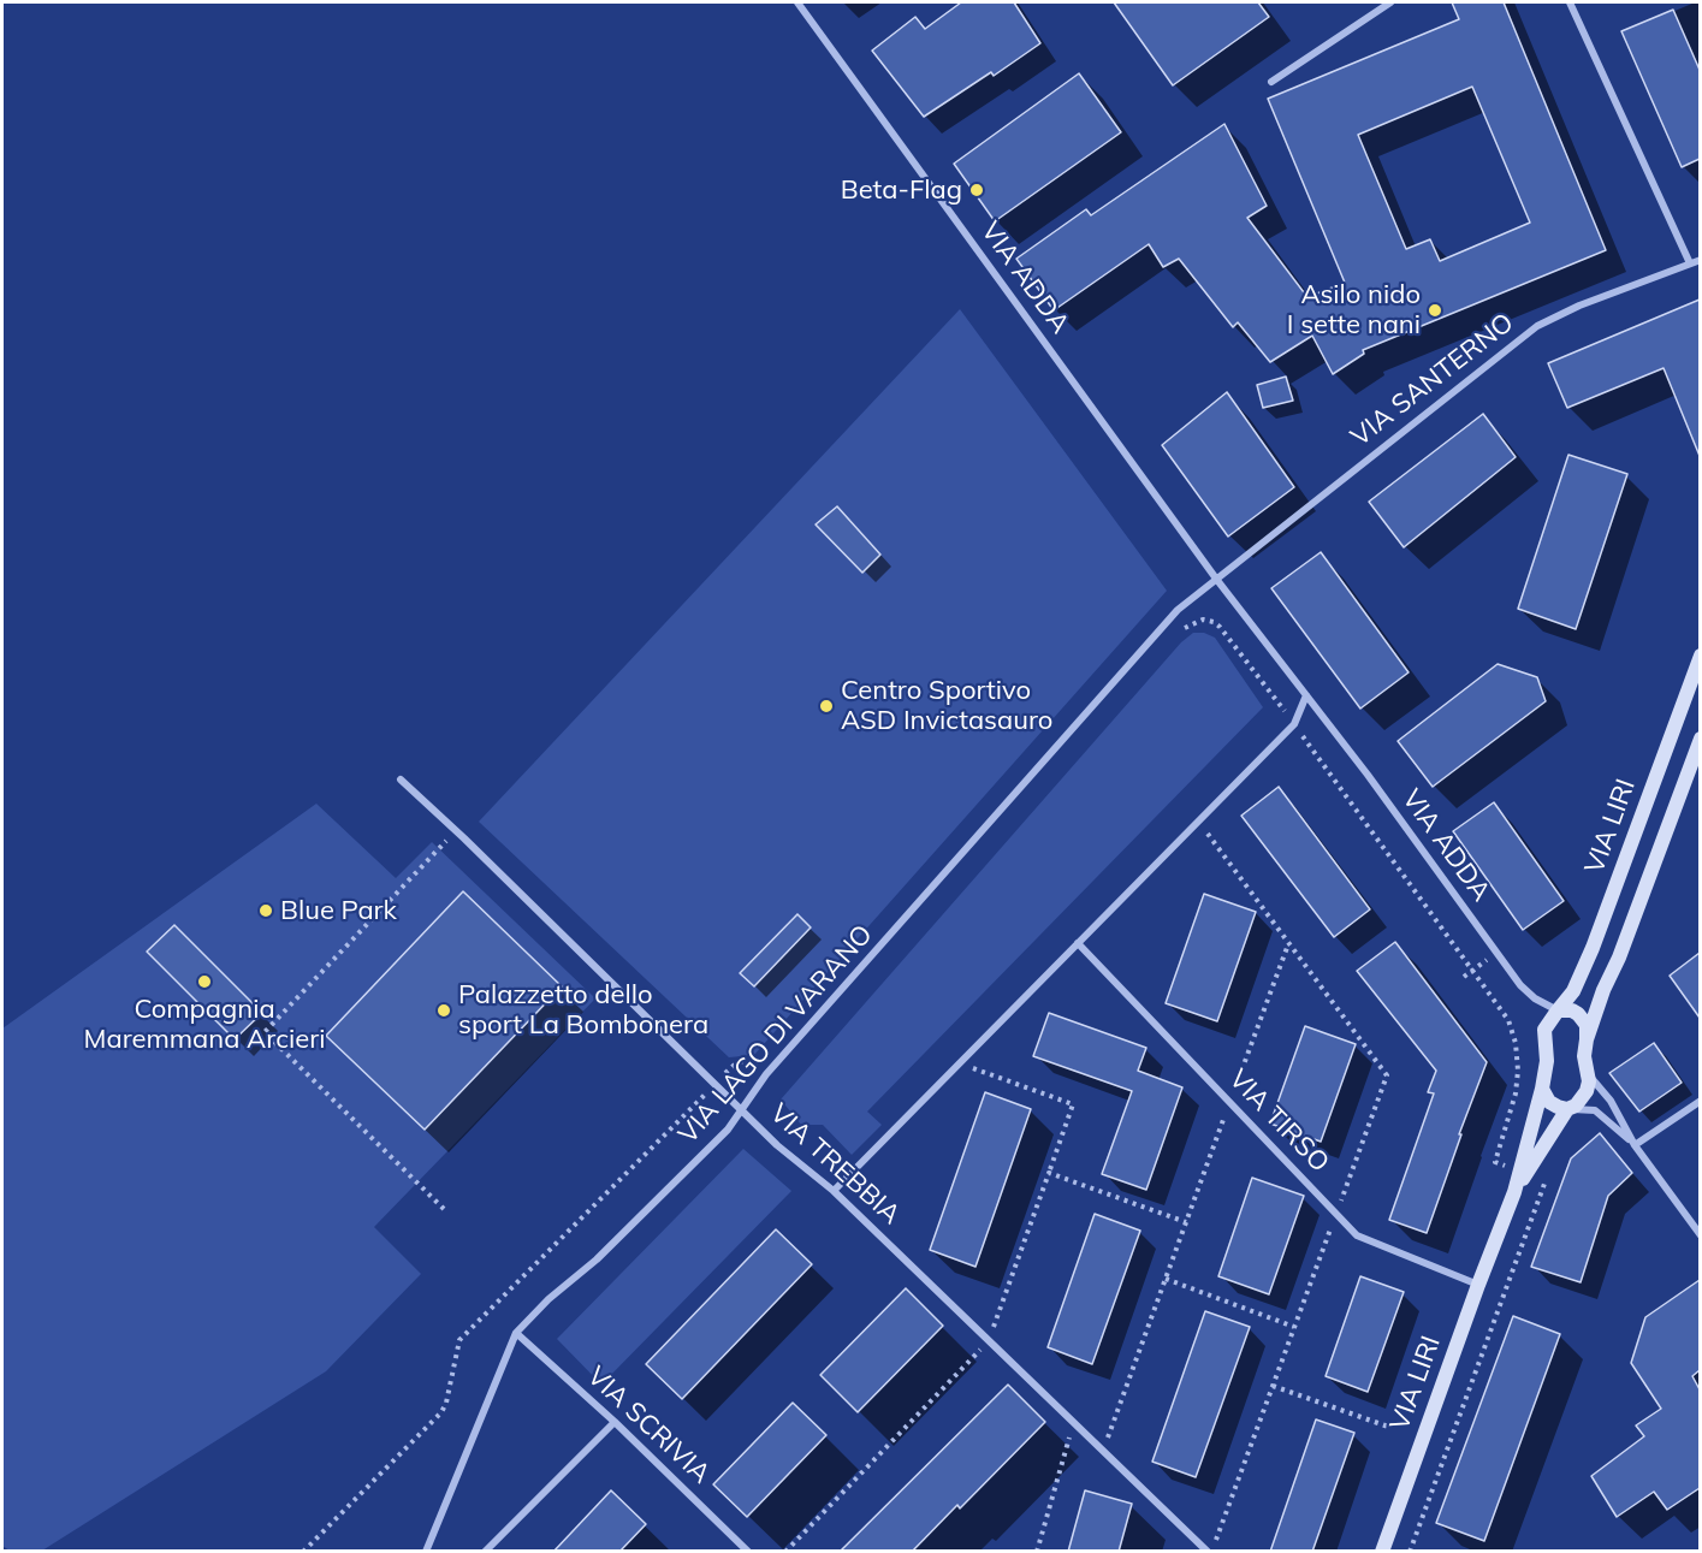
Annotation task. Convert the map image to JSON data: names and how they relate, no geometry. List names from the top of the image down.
{
  "streets": {
    "main road": ["VIA LIRI"],
    "street": [
      "VIA ADDA",
      "VIA SANTERNO",
      "VIA LAGO DI VARANO",
      "VIA TIRSO",
      "VIA TREBBIA",
      "VIA SCRIVIA"
    ]
  },
  "crossings": [
    ["VIA ADDA", "VIA SANTERNO"],
    ["VIA ADDA", "VIA LIRI"],
    ["VIA ADDA", "VIA LAGO DI VARANO"],
    ["VIA SANTERNO", "VIA LAGO DI VARANO"],
    ["VIA LIRI", "VIA TIRSO"],
    ["VIA LAGO DI VARANO", "VIA TREBBIA"],
    ["VIA LAGO DI VARANO", "VIA SCRIVIA"]
  ],
  "places": [
    "Beta-Flag",
    "Asilo nido I sette nani",
    "Centro Sportivo ASD Invictasauro",
    "Blue Park",
    "Compagnia Maremmana Arcieri",
    "Palazzetto dello sport La Bombonera"
  ]
}
